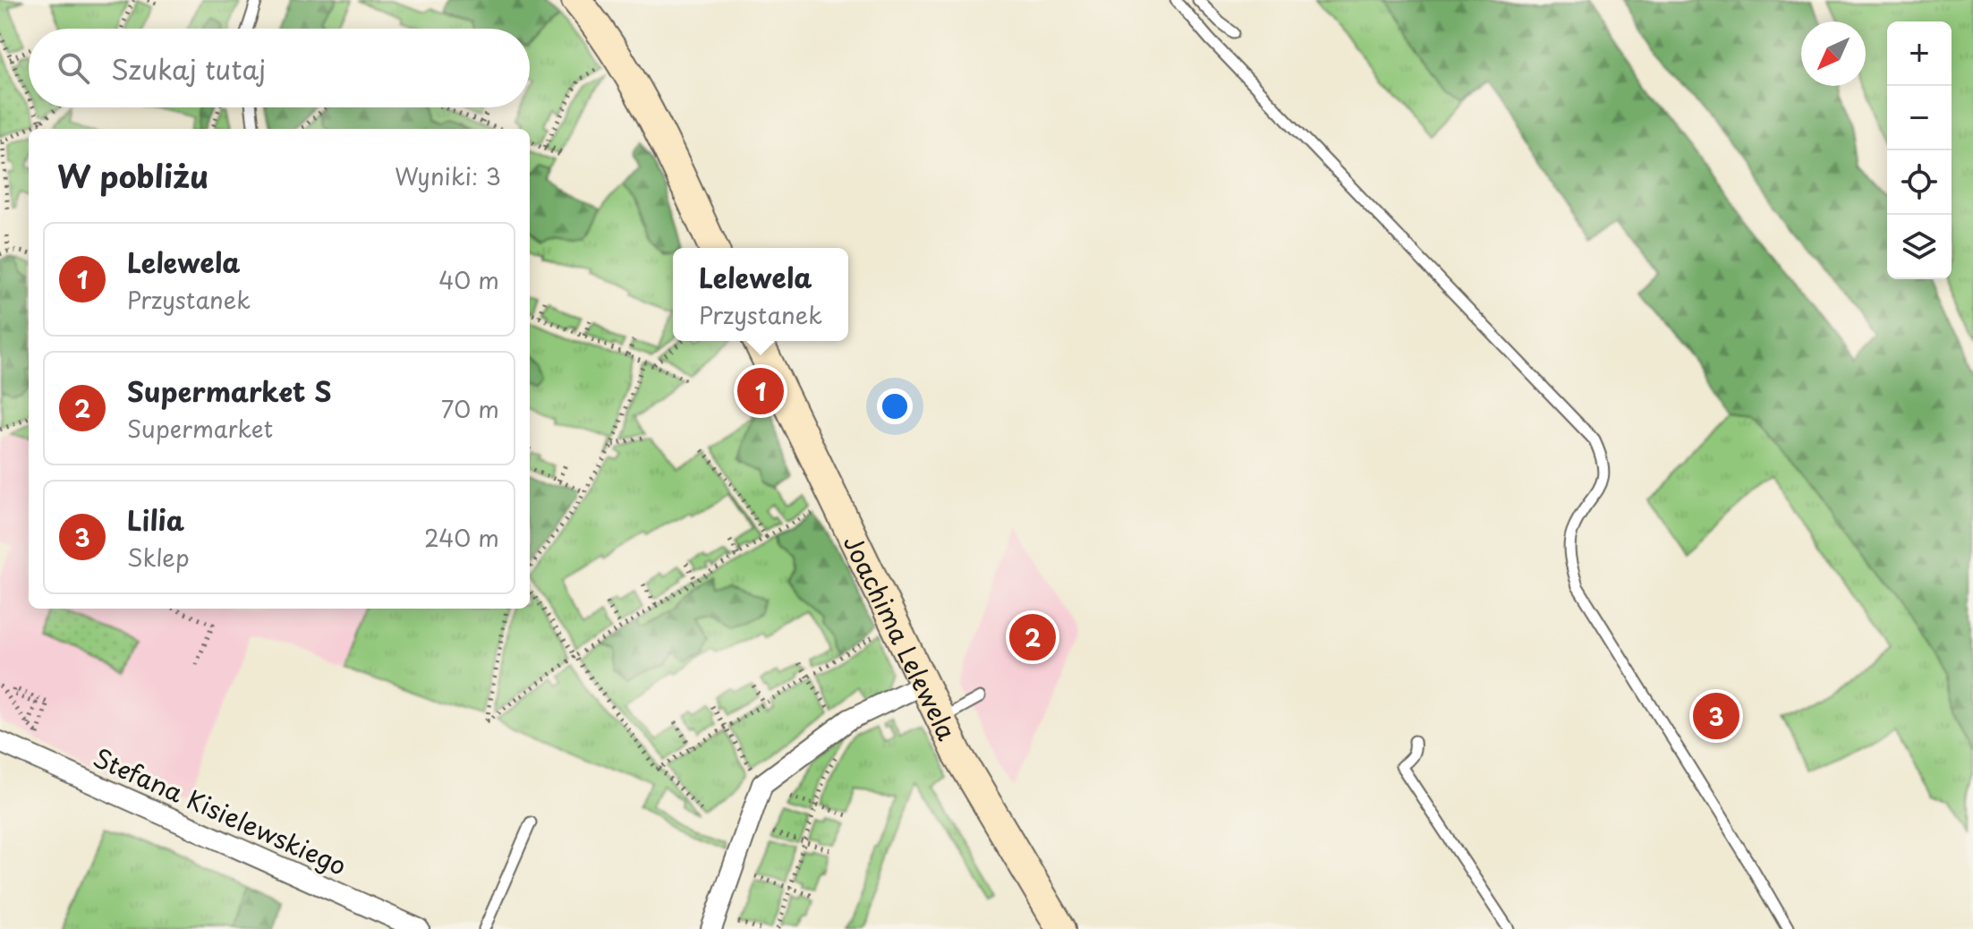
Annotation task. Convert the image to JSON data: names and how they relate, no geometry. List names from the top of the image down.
{
  "streets": {
    "street": ["Joachima Lelewela", "Stefana Kisielewskiego"]
  },
  "north": "bottom left",
  "page": {
    "map_buttons": ["+", "−"],
    "search": "Szukaj tutaj",
    "heading": ["W pobliżu", "Wyniki: 3"],
    "list": [
      {
        "mark": "1",
        "name": "Lelewela",
        "note": "Przystanek",
        "value": "40 m"
      },
      {
        "mark": "2",
        "name": "Supermarket S",
        "note": "Supermarket",
        "value": "70 m"
      },
      {
        "mark": "3",
        "name": "Lilia",
        "note": "Sklep",
        "value": "240 m"
      }
    ],
    "popup": ["Lelewela", "Przystanek"],
    "pins": ["1", "2", "3"]
  }
}
